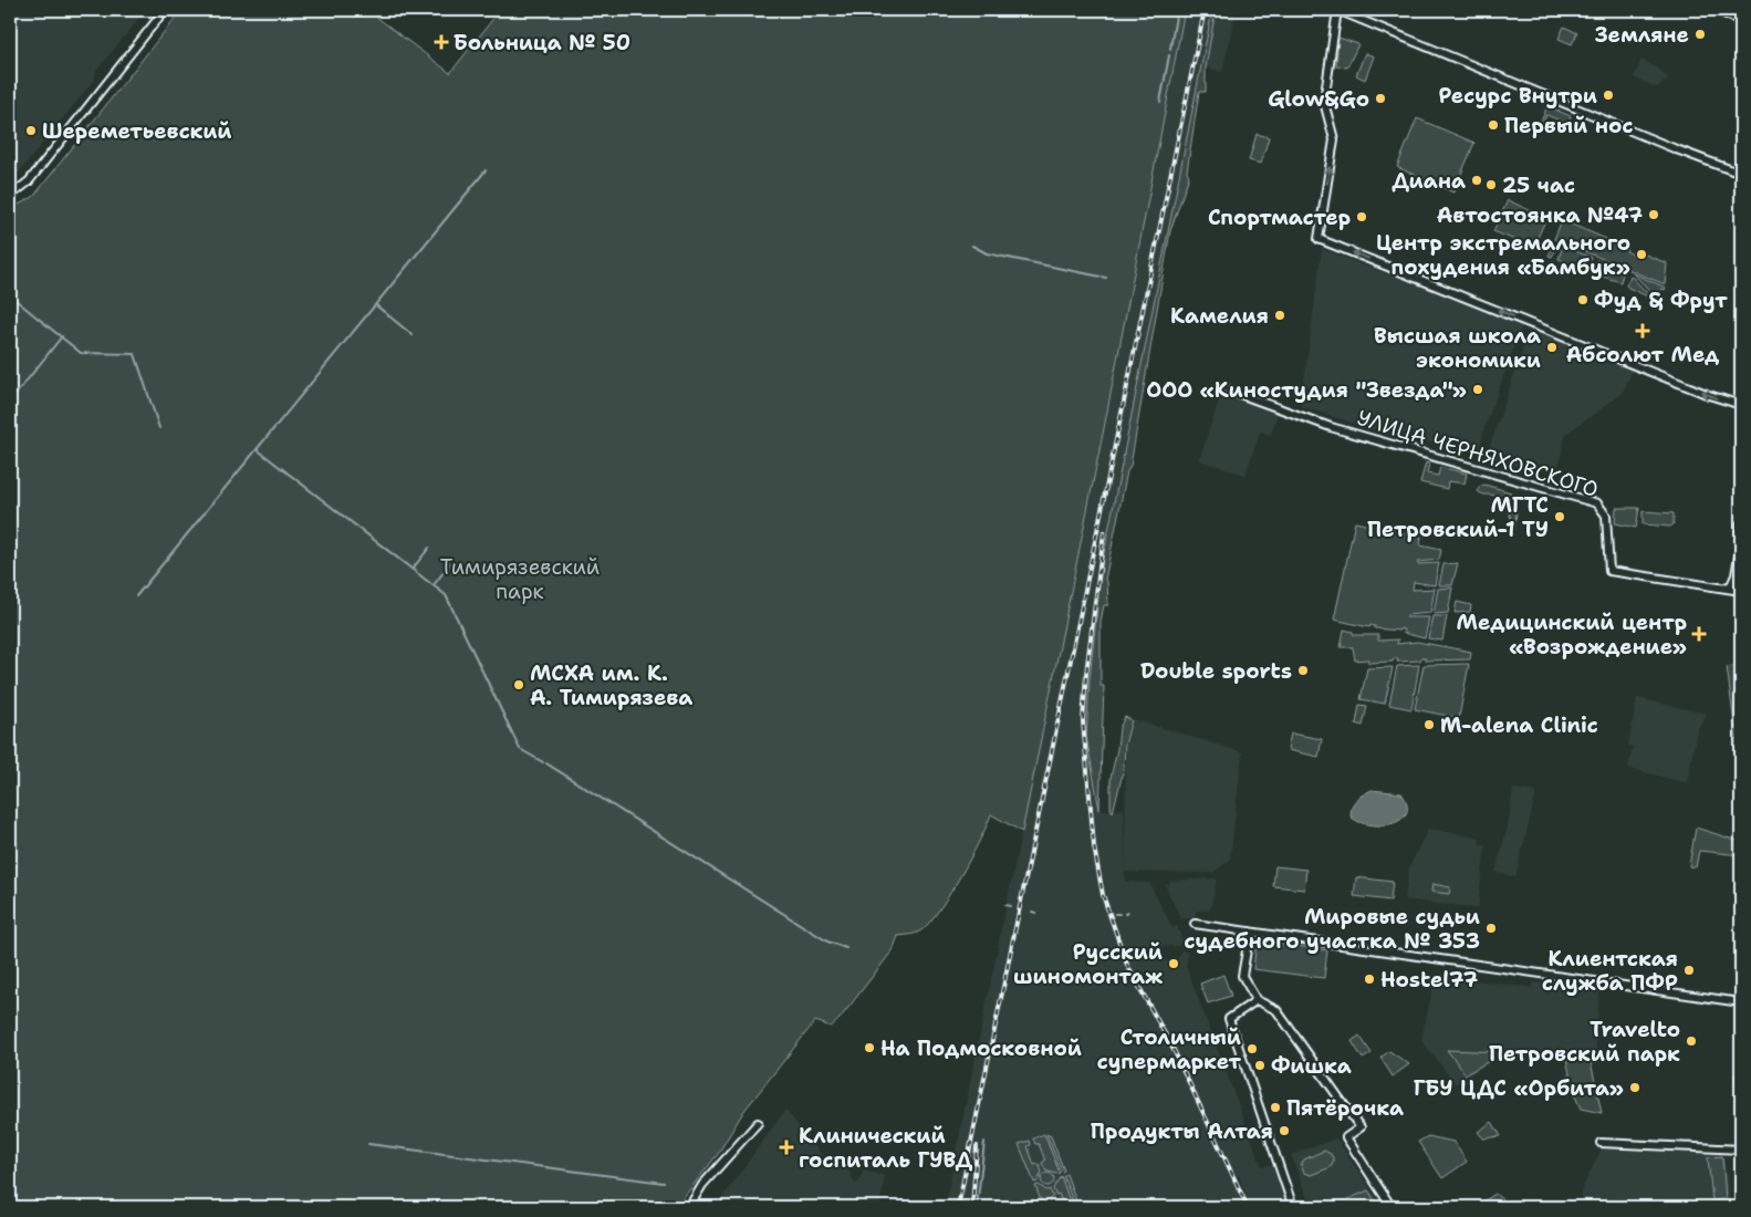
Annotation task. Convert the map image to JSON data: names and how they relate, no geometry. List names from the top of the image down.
{
  "streets": {
    "street": ["УЛИЦА ЧЕРНЯХОВСКОГО"]
  },
  "parks": ["Тимирязевский парк"],
  "places": {
    "other": [
      "Земляне",
      "Ресурс Внутри",
      "Glow&Go",
      "Первый нос",
      "Шереметьевский",
      "Диана",
      "25 час",
      "Автостоянка №47",
      "Спортмастер",
      "Центр экстремального похудения «Бамбук»",
      "Фуд & Фрут",
      "Камелия",
      "Высшая школа экономики",
      "ООО «Киностудия \"Звезда\"»",
      "МГТС Петровский-1 ТУ",
      "Double sports",
      "МСХА им. К. А. Тимирязева",
      "M-alena Clinic",
      "Мировые судьи судебного участка № 353",
      "Русский шиномонтаж",
      "Клиентская служба ПФР",
      "Hostel77",
      "Travelto Петровский парк",
      "На Подмосковной",
      "Столичный супермаркет",
      "Фишка",
      "ГБУ ЦДС «Орбита»",
      "Пятёрочка",
      "Продукты Алтая"
    ],
    "health": [
      "Больница № 50",
      "Абсолют Мед",
      "Медицинский центр «Возрождение»",
      "Клинический госпиталь ГУВД"
    ]
  }
}
